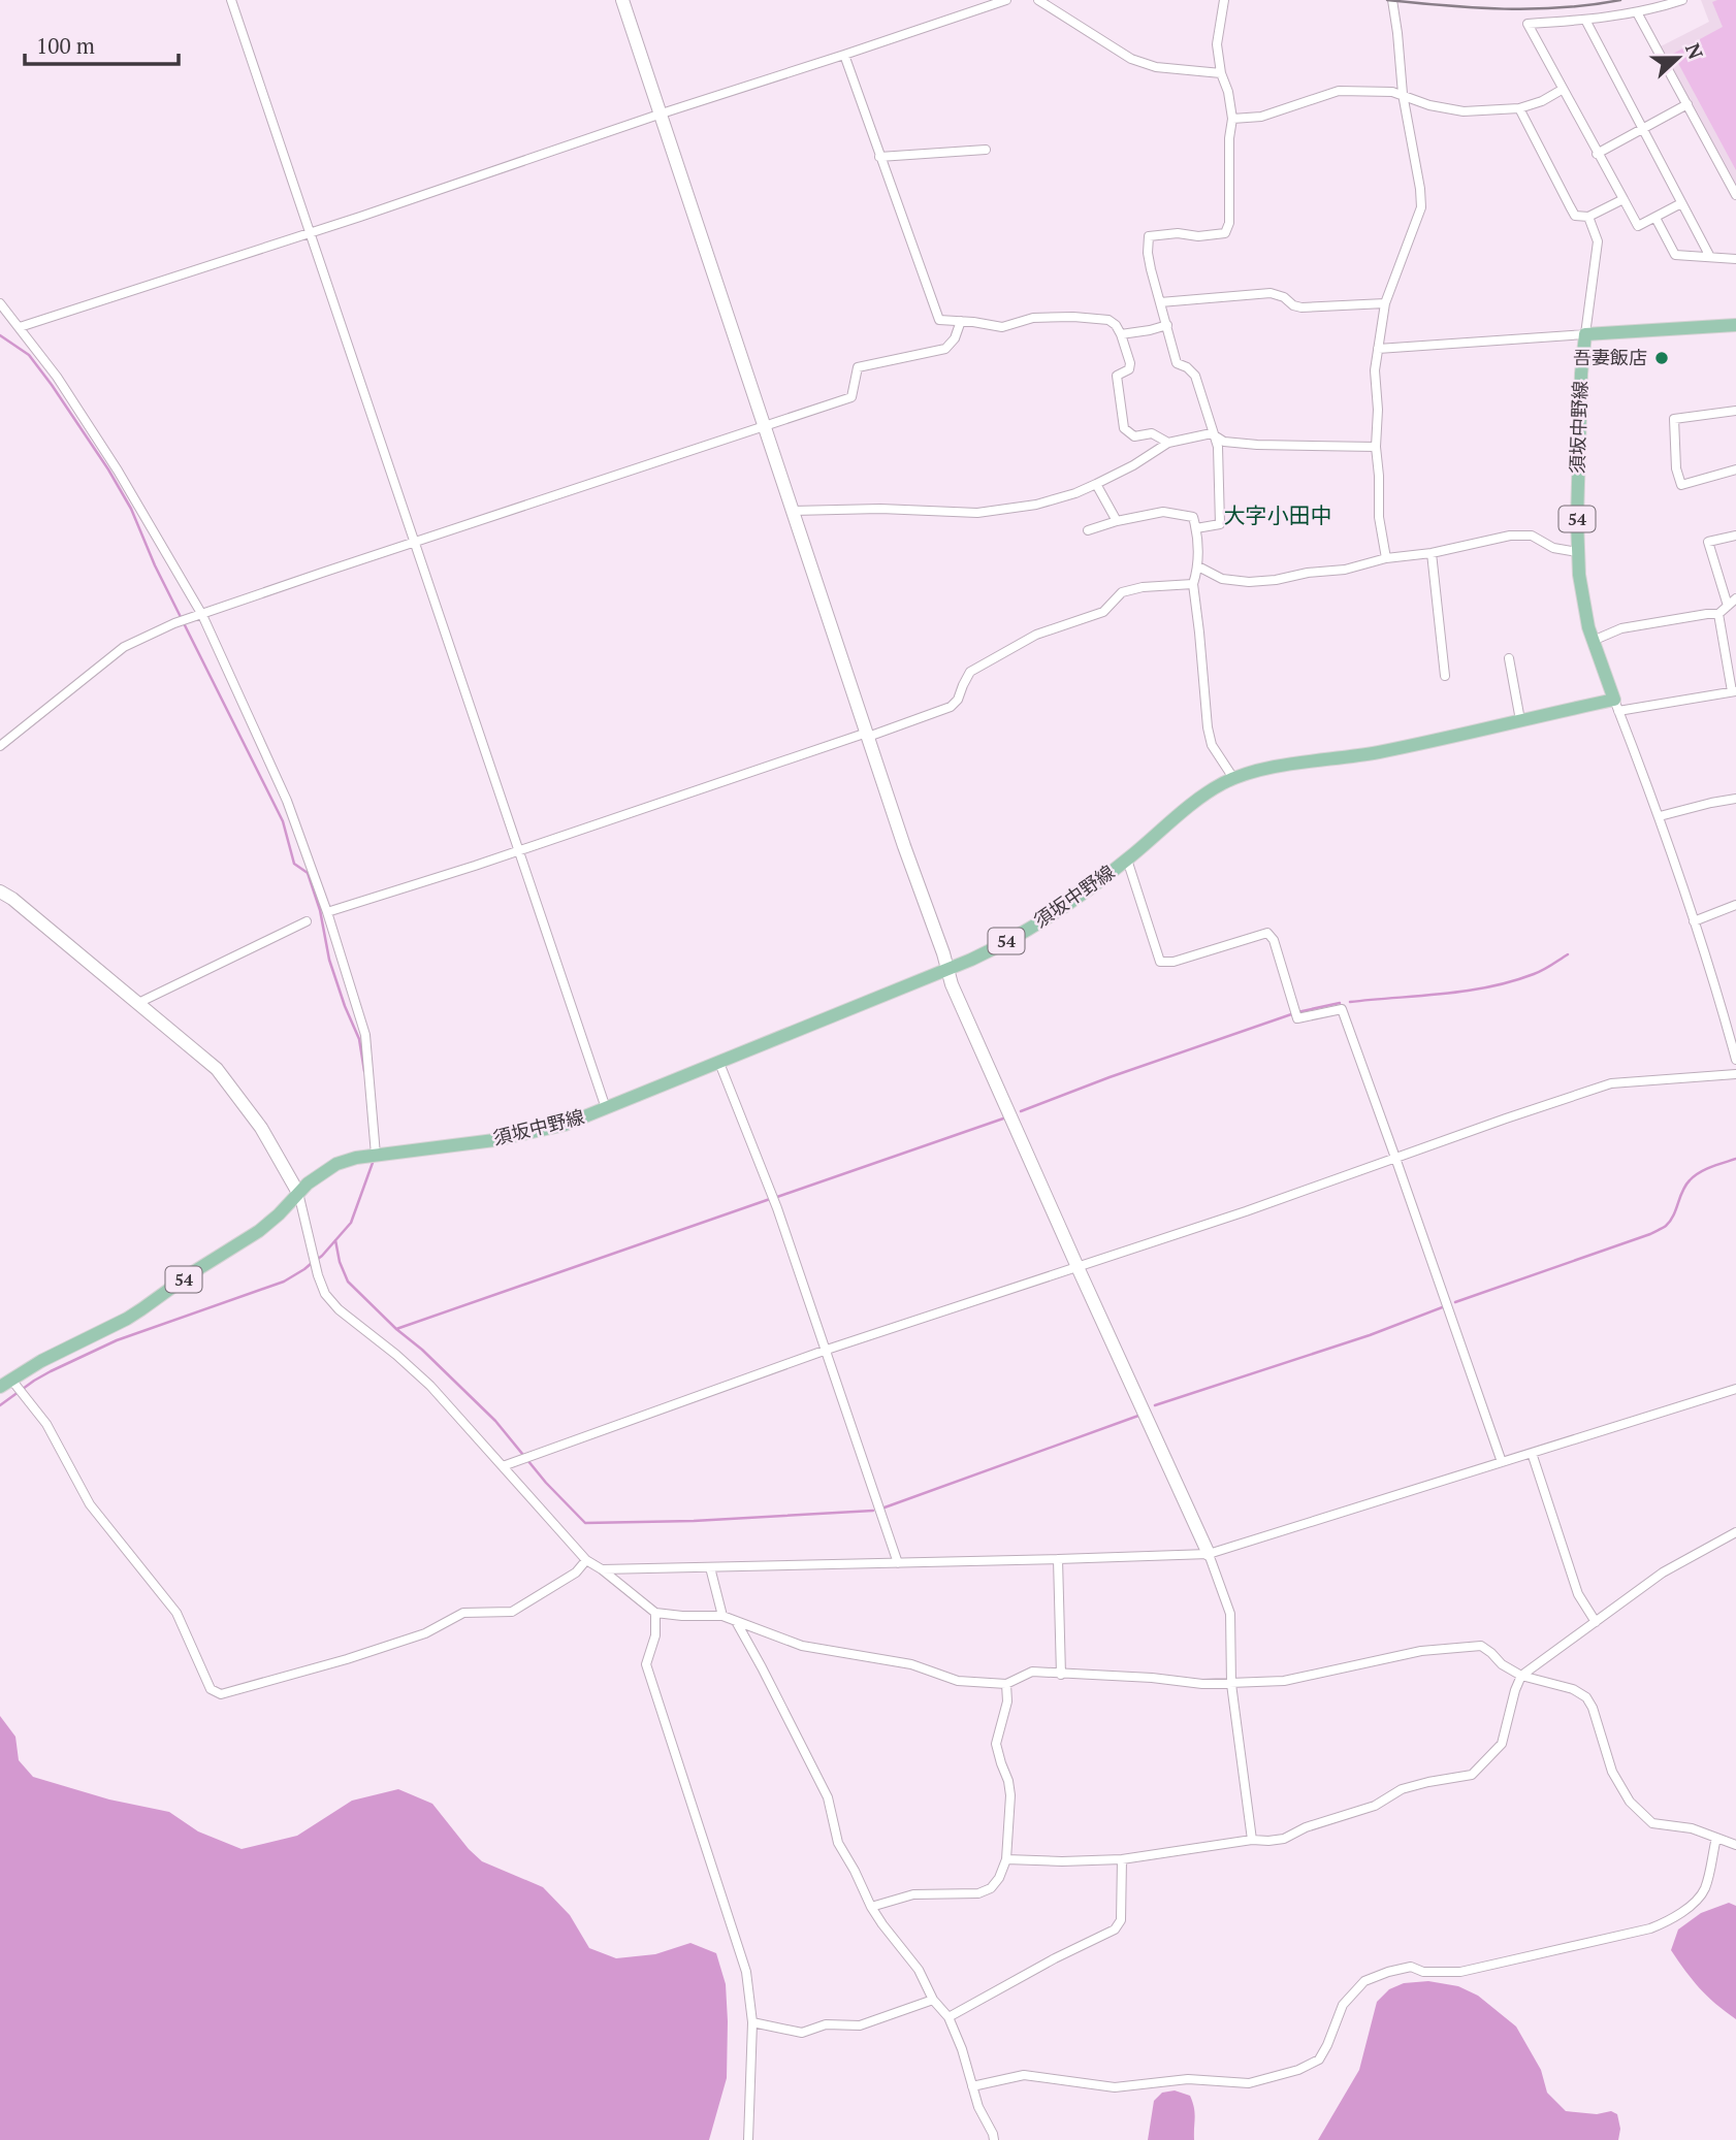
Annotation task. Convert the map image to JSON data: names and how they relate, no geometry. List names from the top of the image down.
{
  "streets": {
    "main road": ["須坂中野線", "54"]
  },
  "districts": ["大字小田中"],
  "places": ["吾妻飯店"],
  "scale_bar": "100 m",
  "north": "right"
}
